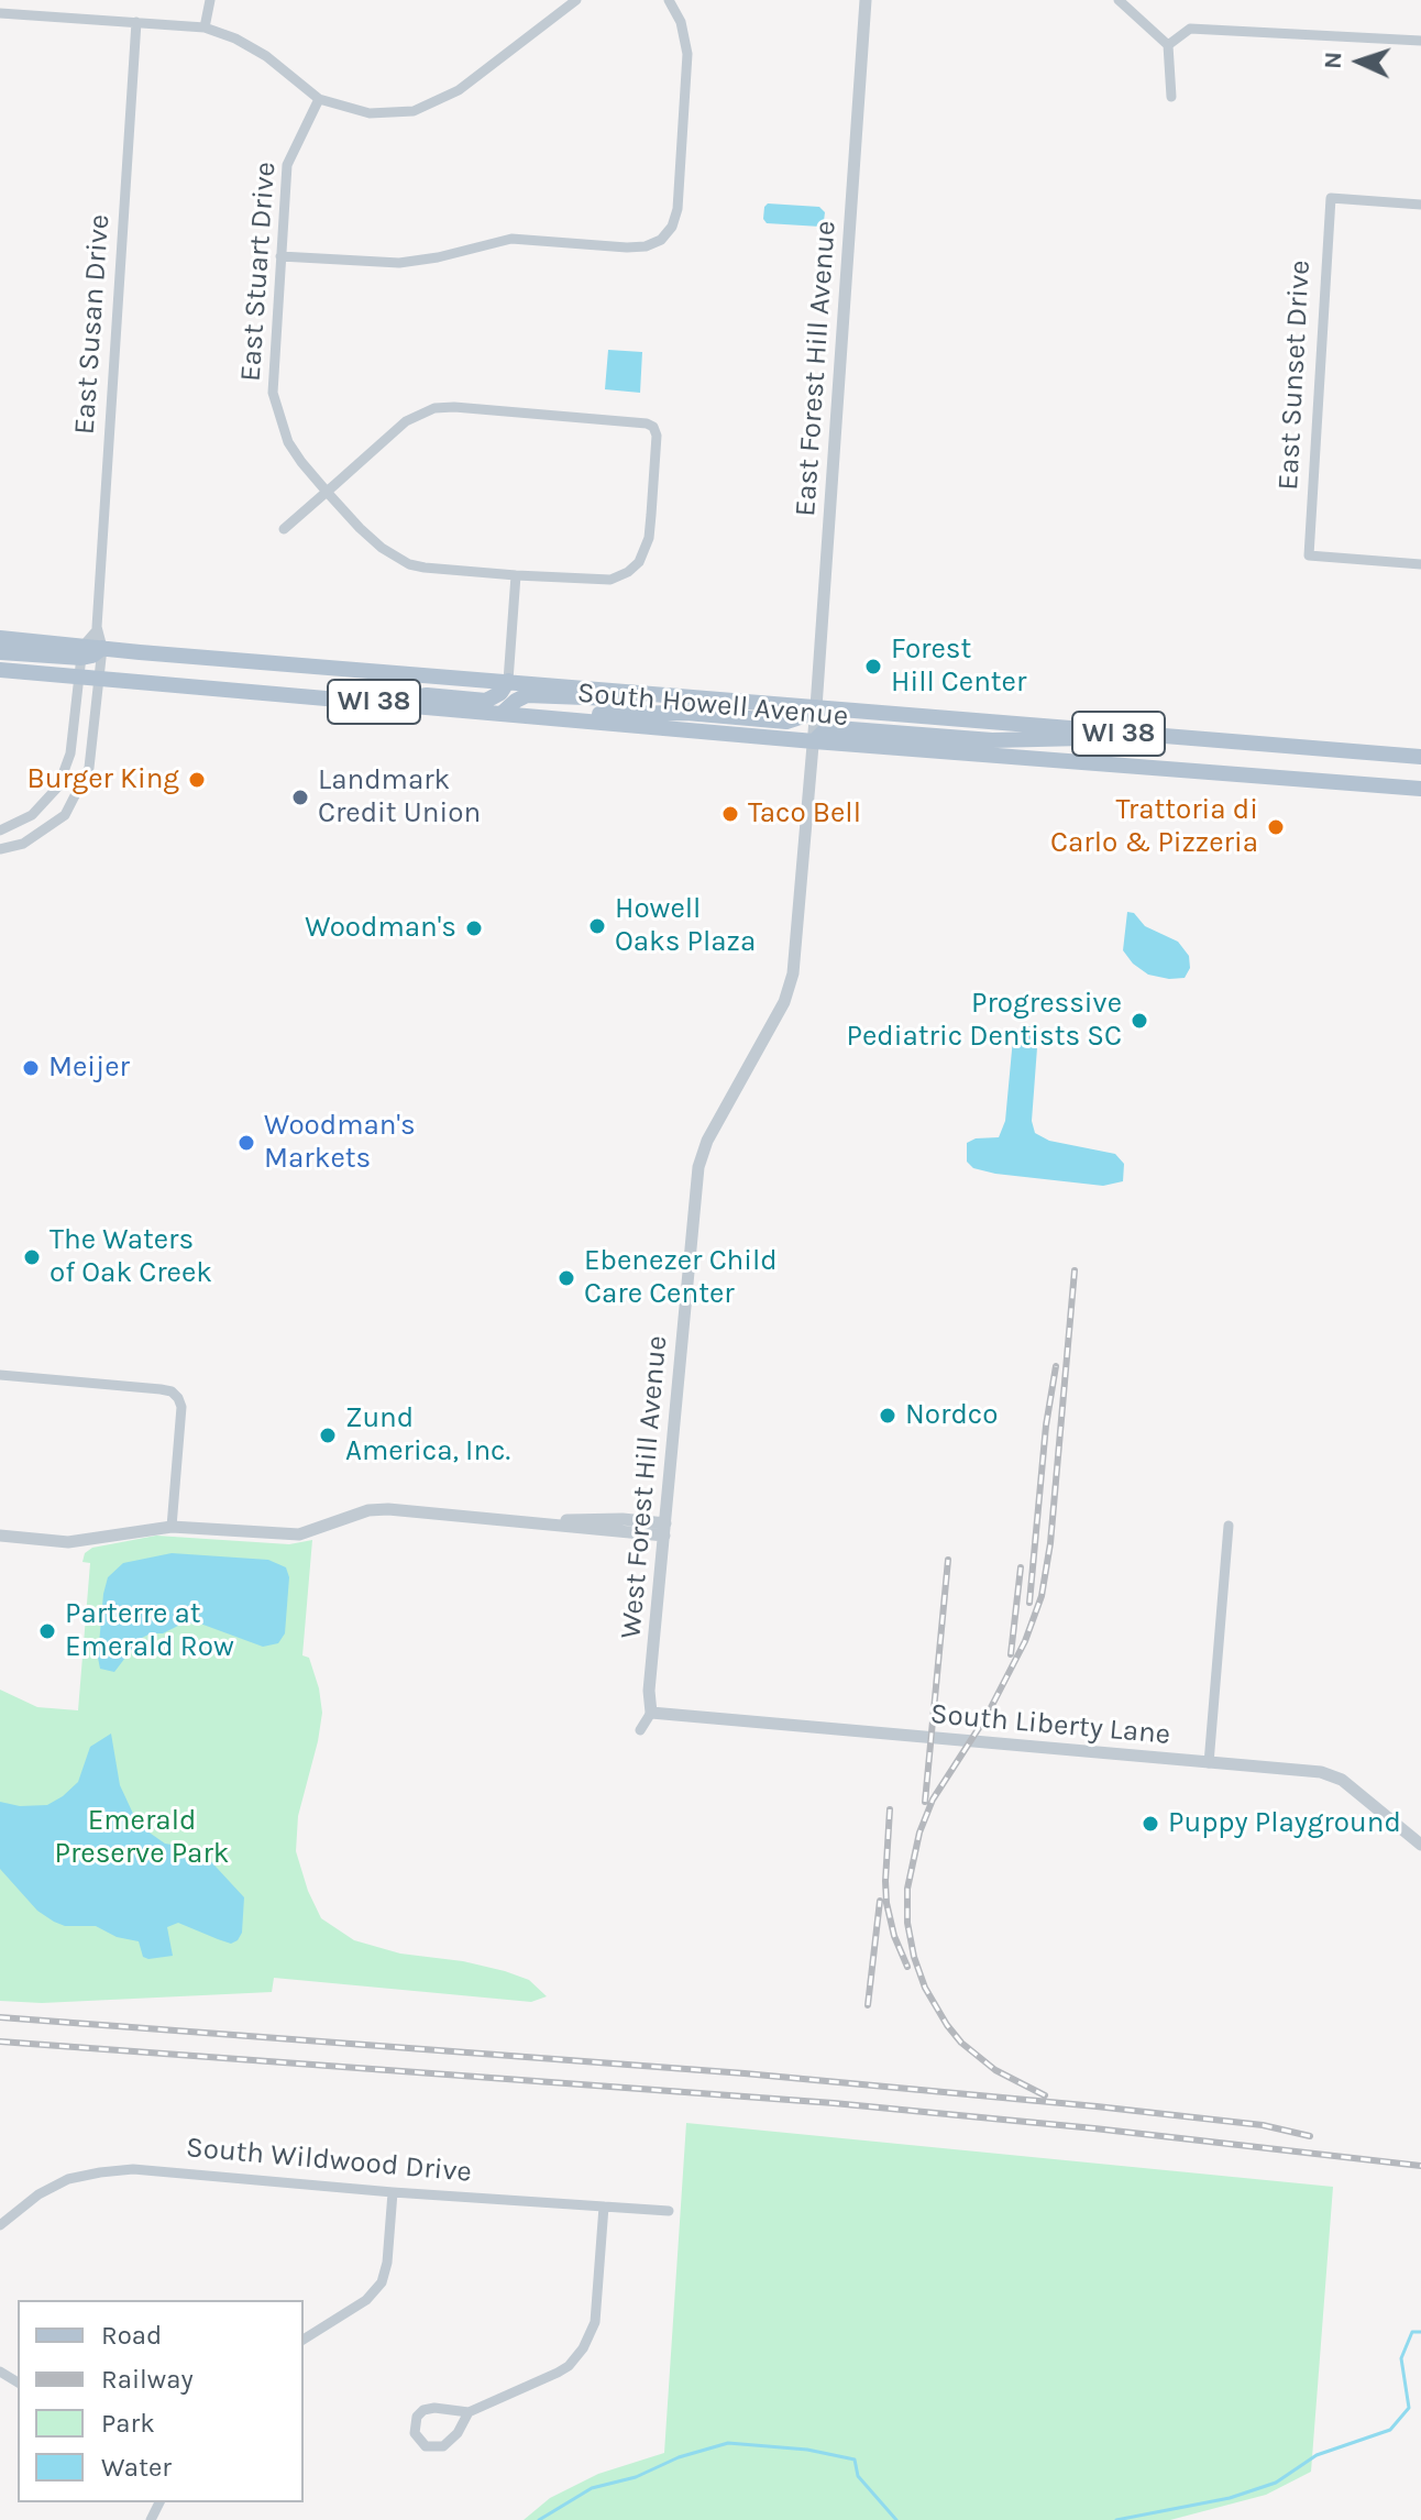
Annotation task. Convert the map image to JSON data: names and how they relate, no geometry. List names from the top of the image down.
{
  "streets": {
    "main road": ["WI 38", "South Howell Avenue"],
    "street": [
      "East Stuart Drive",
      "East Susan Drive",
      "East Forest Hill Avenue",
      "East Sunset Drive",
      "West Forest Hill Avenue",
      "South Liberty Lane",
      "South Wildwood Drive"
    ]
  },
  "crossings": [
    ["East Susan Drive", "South Howell Avenue"],
    ["East Forest Hill Avenue", "South Howell Avenue"],
    ["East Forest Hill Avenue", "West Forest Hill Avenue"],
    ["South Howell Avenue", "West Forest Hill Avenue"],
    ["West Forest Hill Avenue", "South Liberty Lane"]
  ],
  "parks": ["Emerald Preserve Park"],
  "places": [
    "Forest Hill Center",
    "Burger King",
    "Landmark Credit Union",
    "Taco Bell",
    "Trattoria di Carlo & Pizzeria",
    "Howell Oaks Plaza",
    "Woodman's",
    "Progressive Pediatric Dentists SC",
    "Meijer",
    "Woodman's Markets",
    "The Waters of Oak Creek",
    "Ebenezer Child Care Center",
    "Nordco",
    "Zund America, Inc.",
    "Parterre at Emerald Row",
    "Puppy Playground"
  ],
  "legend": [
    "Road",
    "Railway",
    "Park",
    "Water"
  ],
  "north": "left"
}
